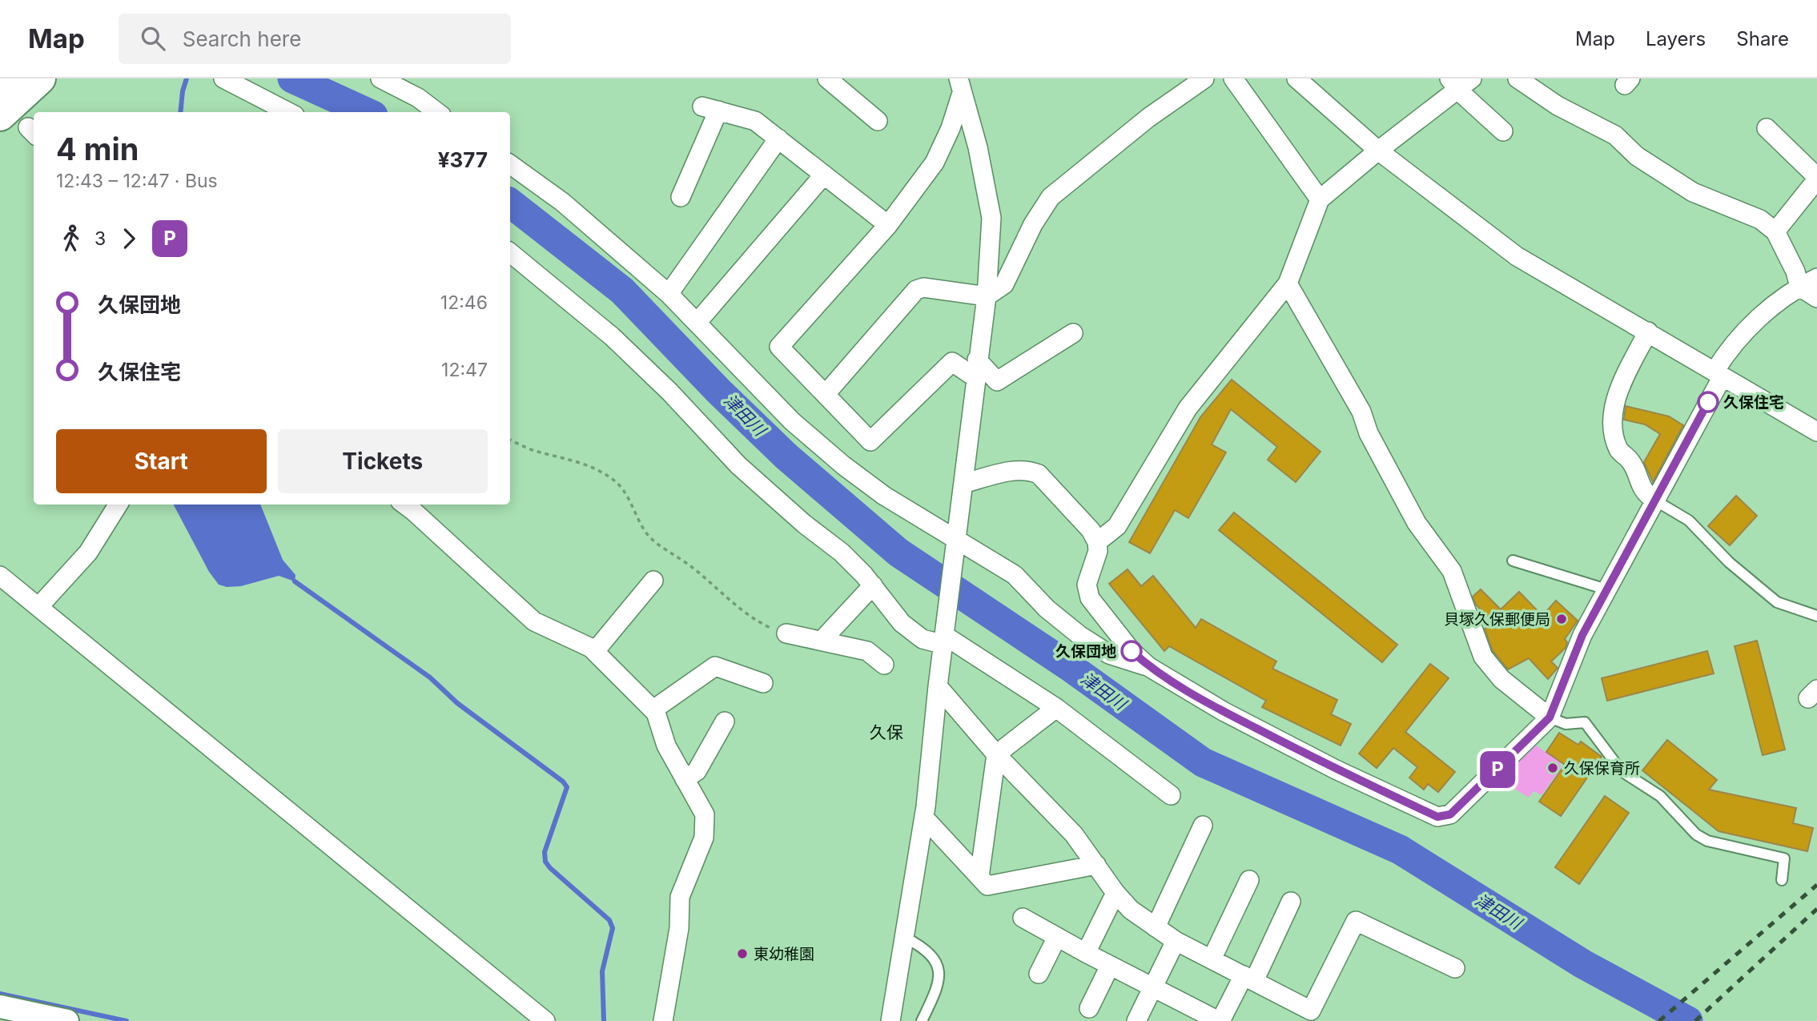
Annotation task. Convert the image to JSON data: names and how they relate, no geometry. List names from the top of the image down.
{
  "districts": ["久保"],
  "water": ["津田川"],
  "places": [
    "久保住宅",
    "貝塚久保郵便局",
    "久保団地",
    "久保保育所",
    "東幼稚園"
  ],
  "lines": ["bus line P"],
  "page": {
    "header": "Map",
    "search": "Search here",
    "nav": ["Map", "Layers", "Share"],
    "on_map": "P",
    "heading": ["4 min", "12:43 – 12:47 · Bus", "¥377"],
    "legs": ["3", "P"],
    "list": [
      {
        "name": "久保団地",
        "value": "12:46"
      },
      {
        "name": "久保住宅",
        "value": "12:47"
      }
    ],
    "buttons": ["Start", "Tickets"]
  }
}
